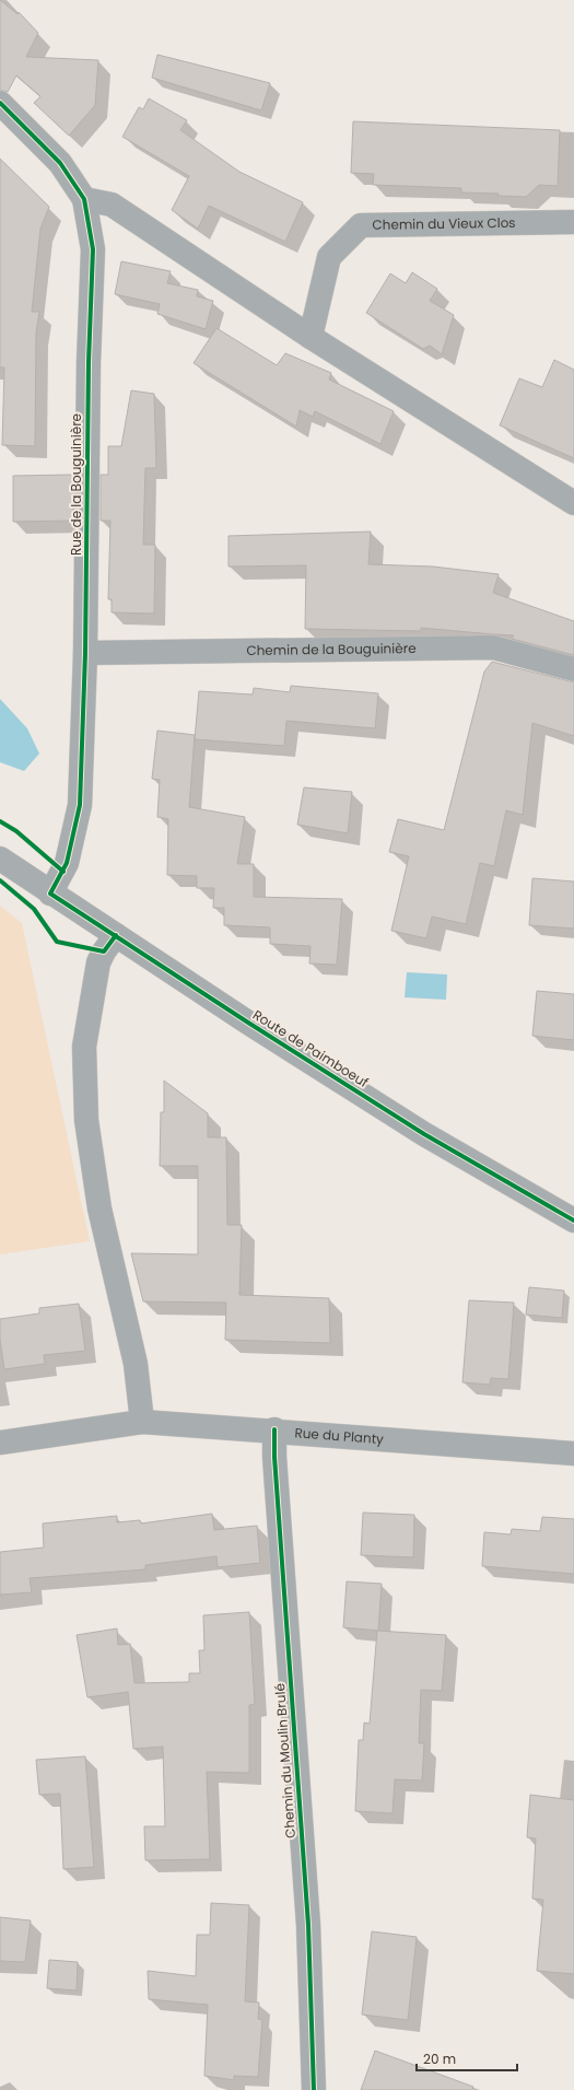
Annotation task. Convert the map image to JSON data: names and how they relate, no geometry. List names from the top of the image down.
{
  "streets": {
    "street": [
      "Chemin du Vieux Clos",
      "Rue de la Bouguinière",
      "Chemin de la Bouguinière",
      "Route de Paimboeuf",
      "Rue du Planty",
      "Chemin du Moulin Brulé"
    ]
  },
  "crossings": [
    ["Rue de la Bouguinière", "Chemin de la Bouguinière"],
    ["Rue de la Bouguinière", "Route de Paimboeuf"],
    ["Rue du Planty", "Chemin du Moulin Brulé"]
  ],
  "scale_bar": "20 m"
}
